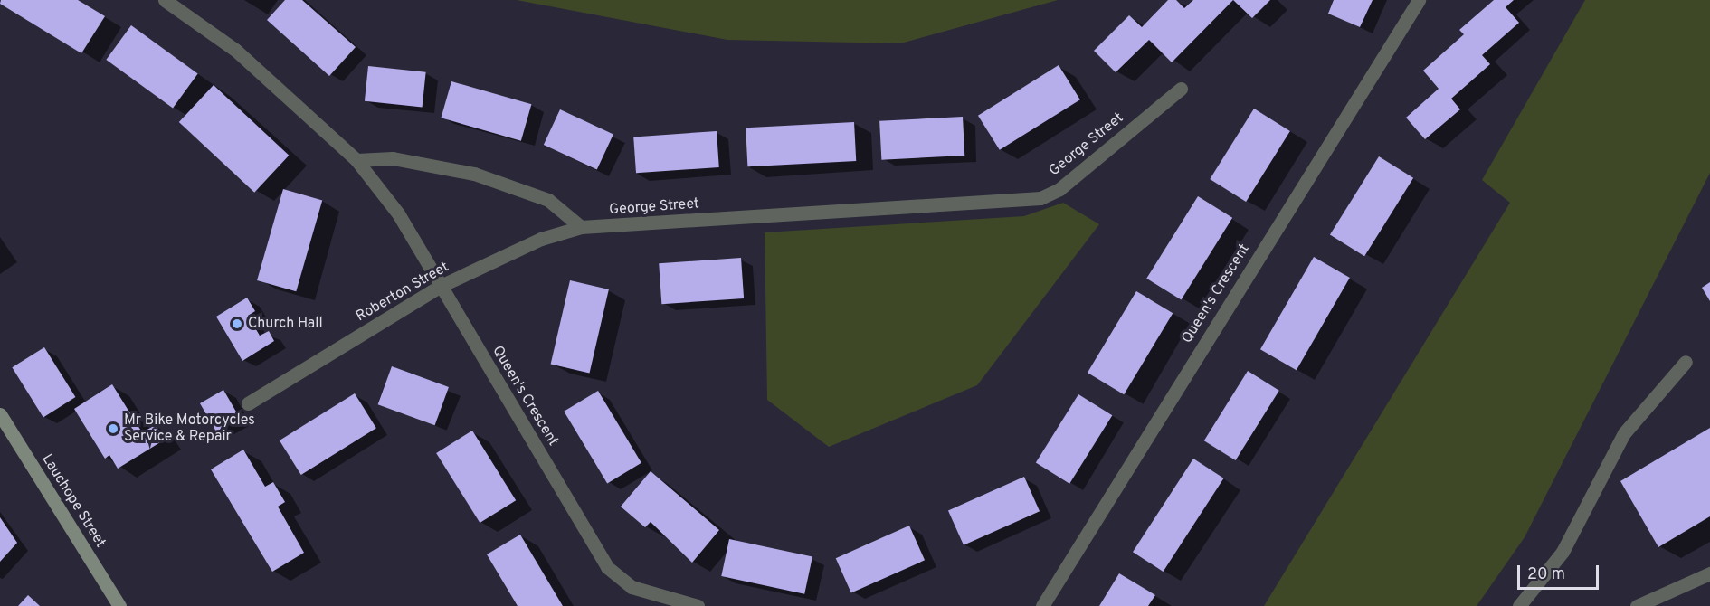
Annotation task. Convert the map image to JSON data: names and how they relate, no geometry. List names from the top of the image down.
{
  "streets": {
    "street": [
      "George Street",
      "Roberton Street",
      "Queen's Crescent",
      "Lauchope Street"
    ]
  },
  "crossings": [
    ["George Street", "Roberton Street"],
    ["Roberton Street", "Queen's Crescent"]
  ],
  "places": ["Church Hall", "Mr Bike Motorcycles Service & Repair"],
  "scale_bar": "20 m"
}
